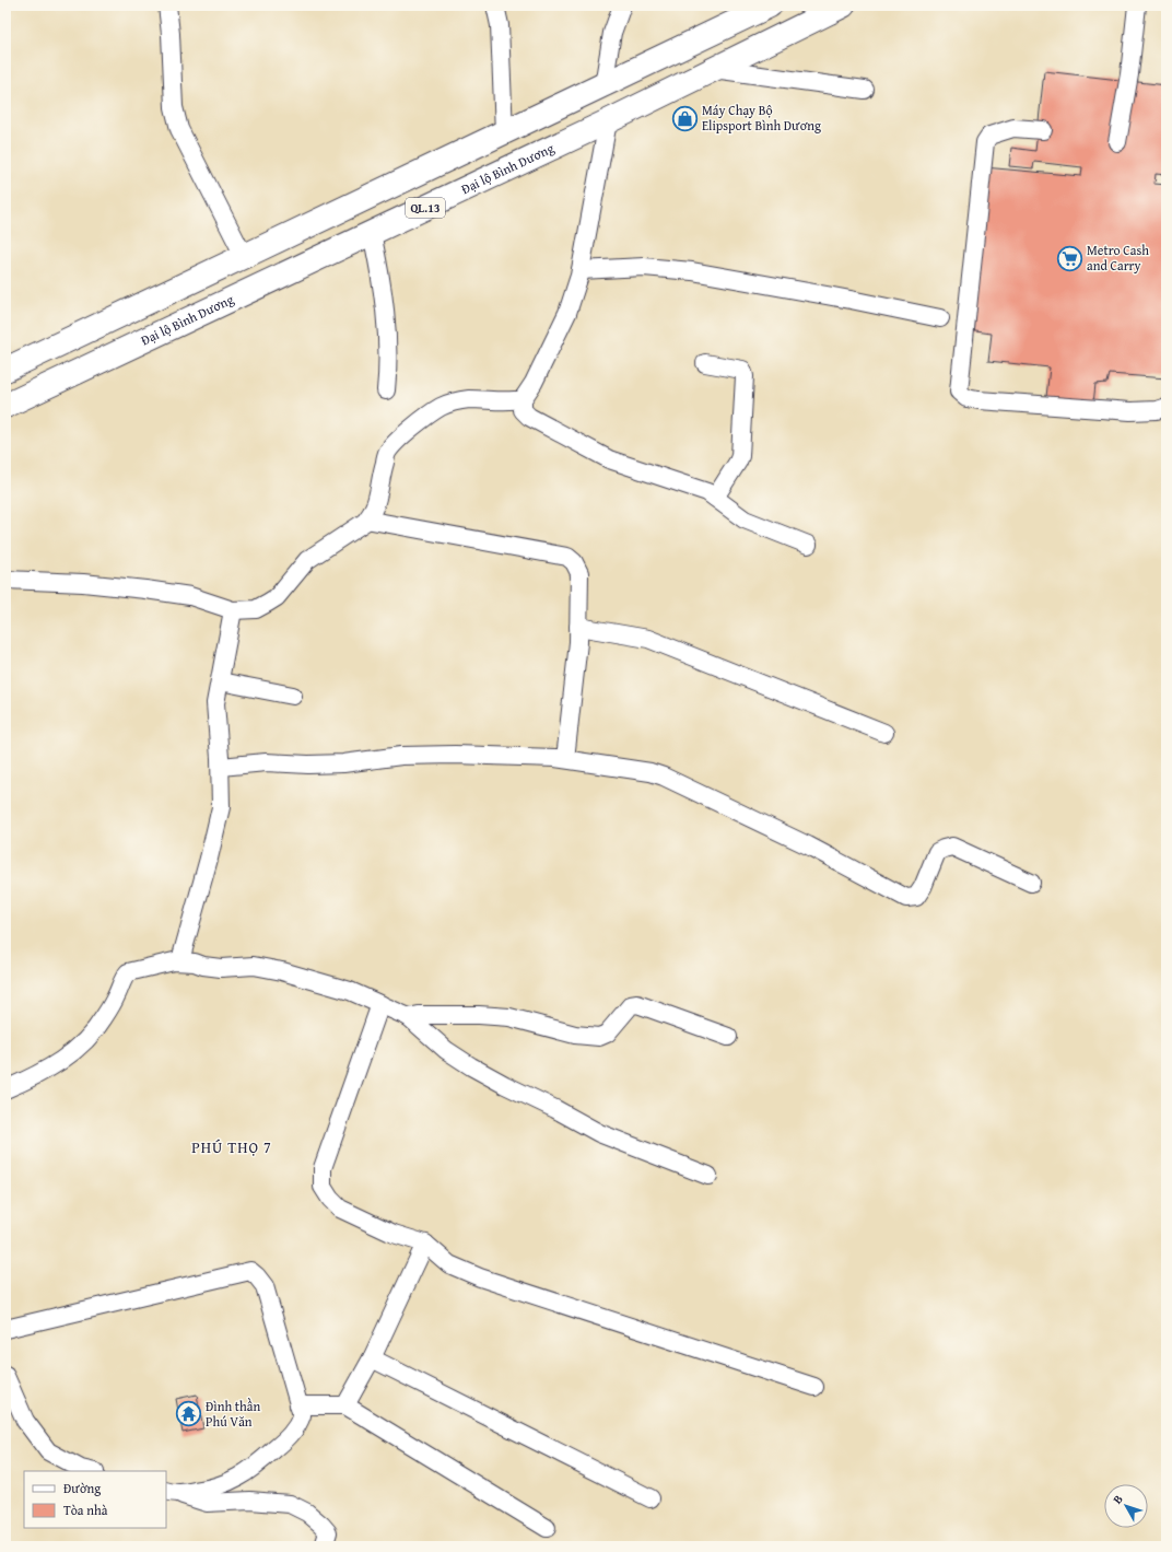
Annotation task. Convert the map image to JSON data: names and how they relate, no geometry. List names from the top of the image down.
{
  "streets": {
    "highway": ["Đại lộ Bình Dương", "QL.13"]
  },
  "districts": ["PHÚ THỌ 7"],
  "places": {
    "shop": ["Máy Chạy Bộ Elipsport Bình Dương"],
    "supermarket": ["Metro Cash and Carry"],
    "temple": ["Đình thần Phú Văn"]
  },
  "legend": ["Đường", "Tòa nhà"],
  "north": "top left"
}
